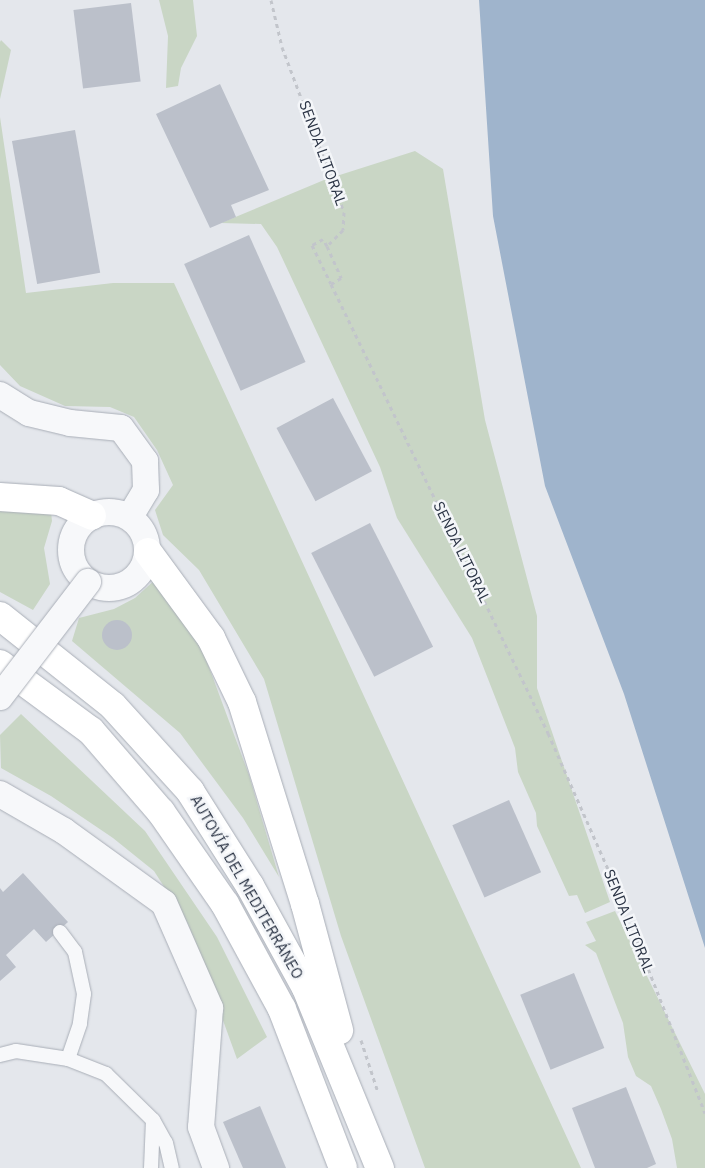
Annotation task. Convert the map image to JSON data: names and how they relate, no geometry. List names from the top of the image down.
{
  "streets": {
    "highway": ["AUTOVÍA DEL MEDITERRÁNEO"],
    "path": ["SENDA LITORAL"]
  }
}
